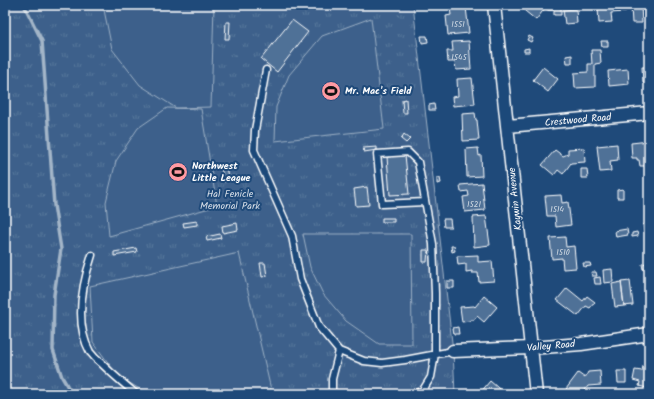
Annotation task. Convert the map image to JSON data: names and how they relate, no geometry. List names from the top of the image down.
{
  "streets": {
    "street": ["Crestwood Road", "Kaywin Avenue", "Valley Road"]
  },
  "crossings": [
    ["Crestwood Road", "Kaywin Avenue"],
    ["Kaywin Avenue", "Valley Road"]
  ],
  "parks": ["Hal Fenicle Memorial Park"],
  "places": {
    "sports": ["Mr. Mac's Field", "Northwest Little League"]
  },
  "house_numbers": [
    "1551",
    "1545",
    "1521",
    "1514",
    "1510"
  ]
}
